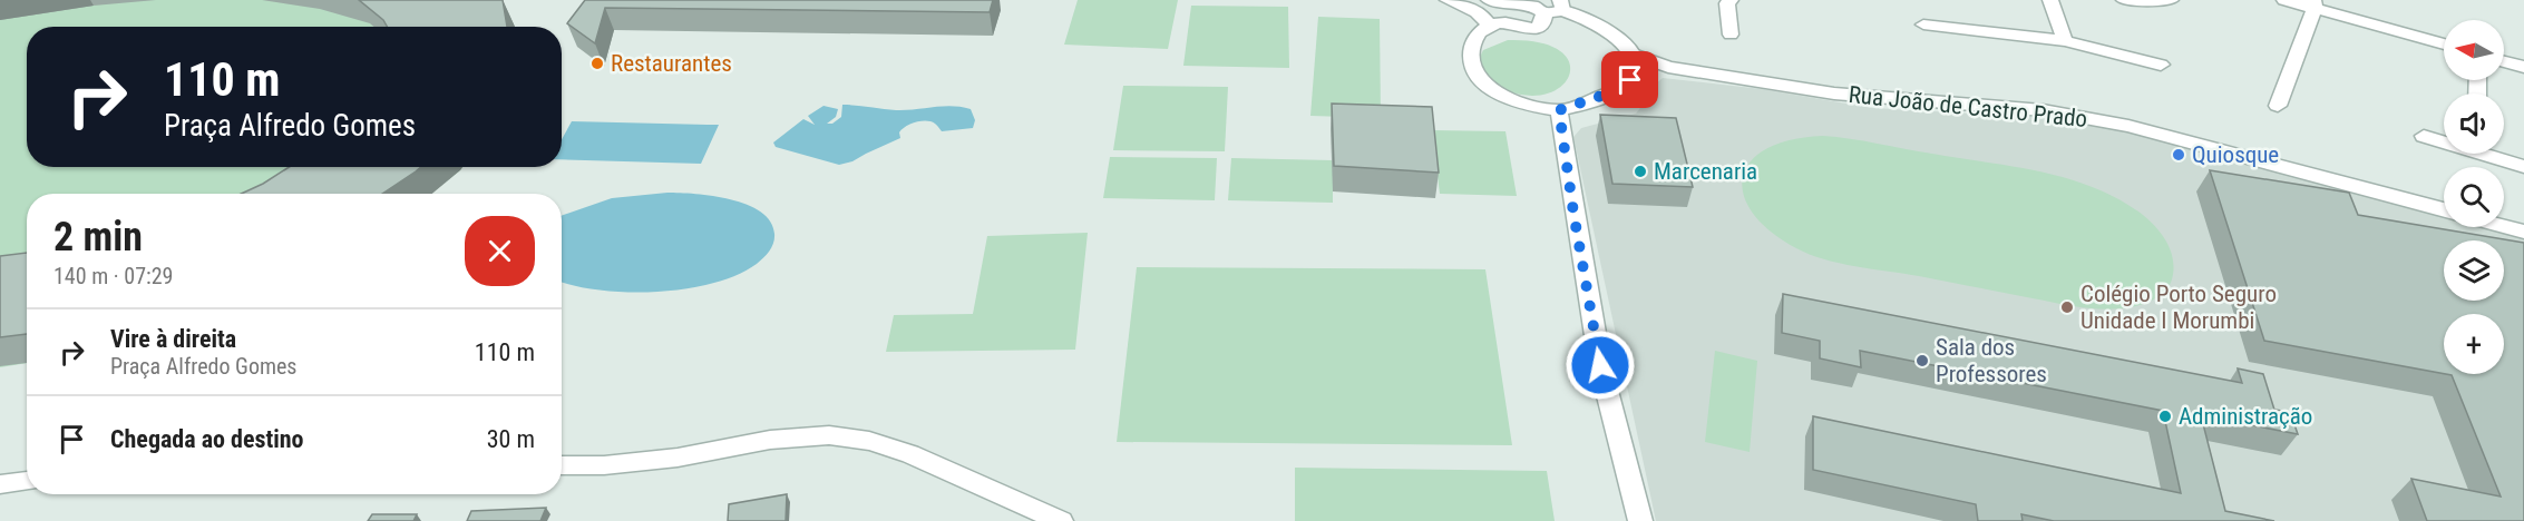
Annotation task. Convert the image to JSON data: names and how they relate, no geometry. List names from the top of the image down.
{
  "streets": {
    "street": ["Rua João de Castro Prado"]
  },
  "places": [
    "Restaurantes",
    "Quiosque",
    "Marcenaria",
    "Colégio Porto Seguro Unidade I Morumbi",
    "Sala dos Professores",
    "Administração"
  ],
  "north": "left",
  "page": {
    "map_buttons": "+",
    "turn": ["110 m", "Praça Alfredo Gomes"],
    "heading": ["2 min", "140 m · 07:29"],
    "list": [
      {
        "name": "Vire à direita",
        "note": "Praça Alfredo Gomes",
        "value": "110 m"
      },
      {
        "name": "Chegada ao destino",
        "value": "30 m"
      }
    ]
  }
}
